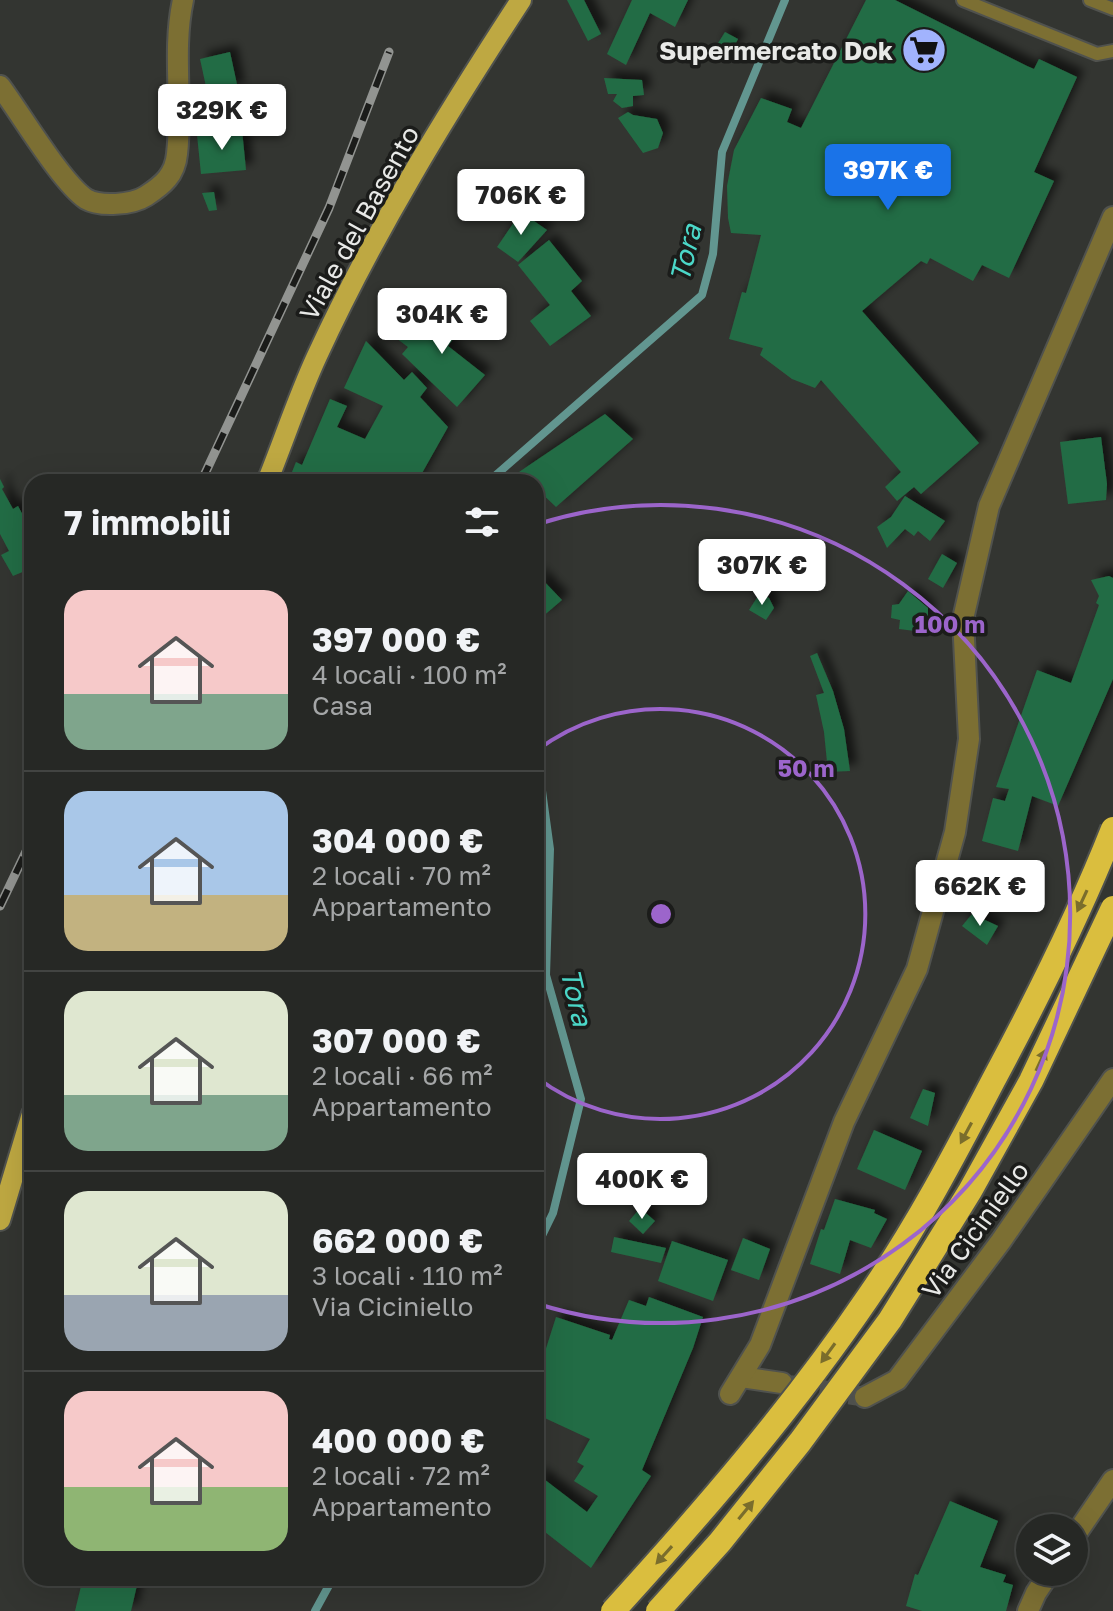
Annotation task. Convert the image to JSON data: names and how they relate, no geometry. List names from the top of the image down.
{
  "streets": {
    "main road": ["Viale del Basento"],
    "street": ["Via Ciciniello"]
  },
  "water": ["Tora"],
  "places": {
    "supermarket": ["Supermercato Dok"]
  },
  "page": {
    "price": [
      "329K €",
      "397K €",
      "706K €",
      "304K €",
      "307K €",
      "662K €",
      "400K €"
    ],
    "heading": "7 immobili",
    "list": [
      {
        "name": "397 000 €",
        "note": "4 locali · 100 m² · Casa"
      },
      {
        "name": "304 000 €",
        "note": "2 locali · 70 m² · Appartamento"
      },
      {
        "name": "307 000 €",
        "note": "2 locali · 66 m² · Appartamento"
      },
      {
        "name": "662 000 €",
        "note": "3 locali · 110 m² · Via Ciciniello"
      },
      {
        "name": "400 000 €",
        "note": "2 locali · 72 m² · Appartamento"
      }
    ]
  },
  "rings": ["100 m", "50 m"]
}
